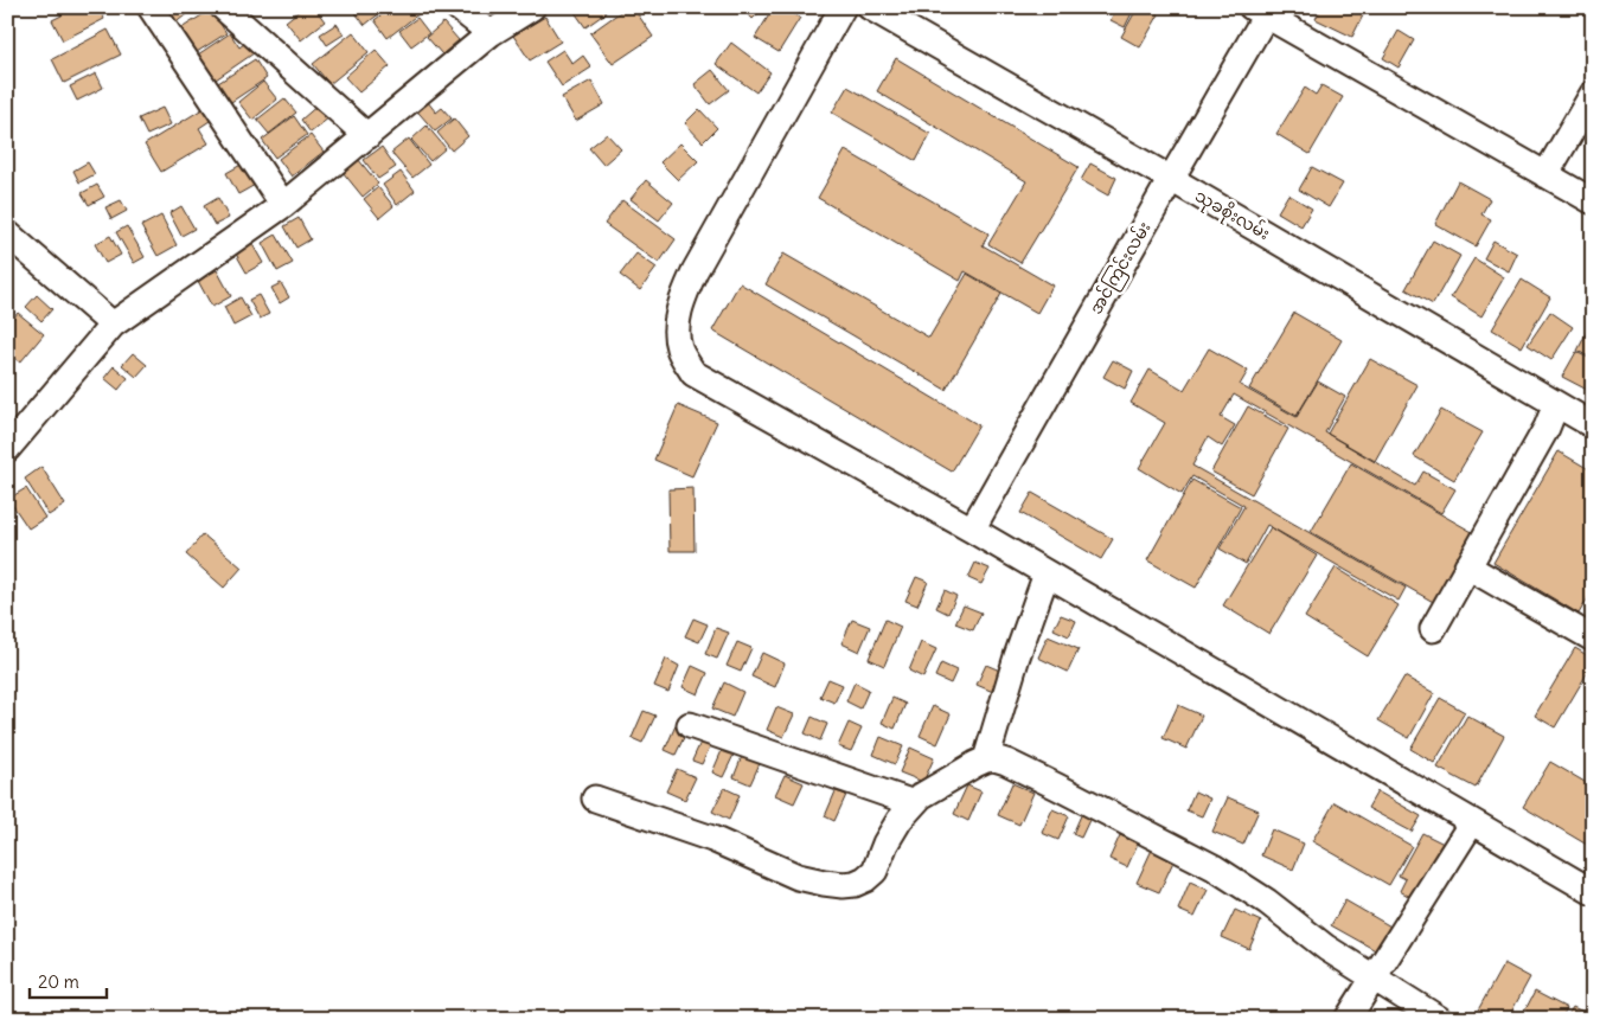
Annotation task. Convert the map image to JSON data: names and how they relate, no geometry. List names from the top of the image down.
{
  "streets": {
    "street": ["သုခစိုးလမ်း", "အင်ကြင်းလမ်း"]
  },
  "crossings": [
    ["သုခစိုးလမ်း", "အင်ကြင်းလမ်း"]
  ],
  "scale_bar": "20 m"
}
